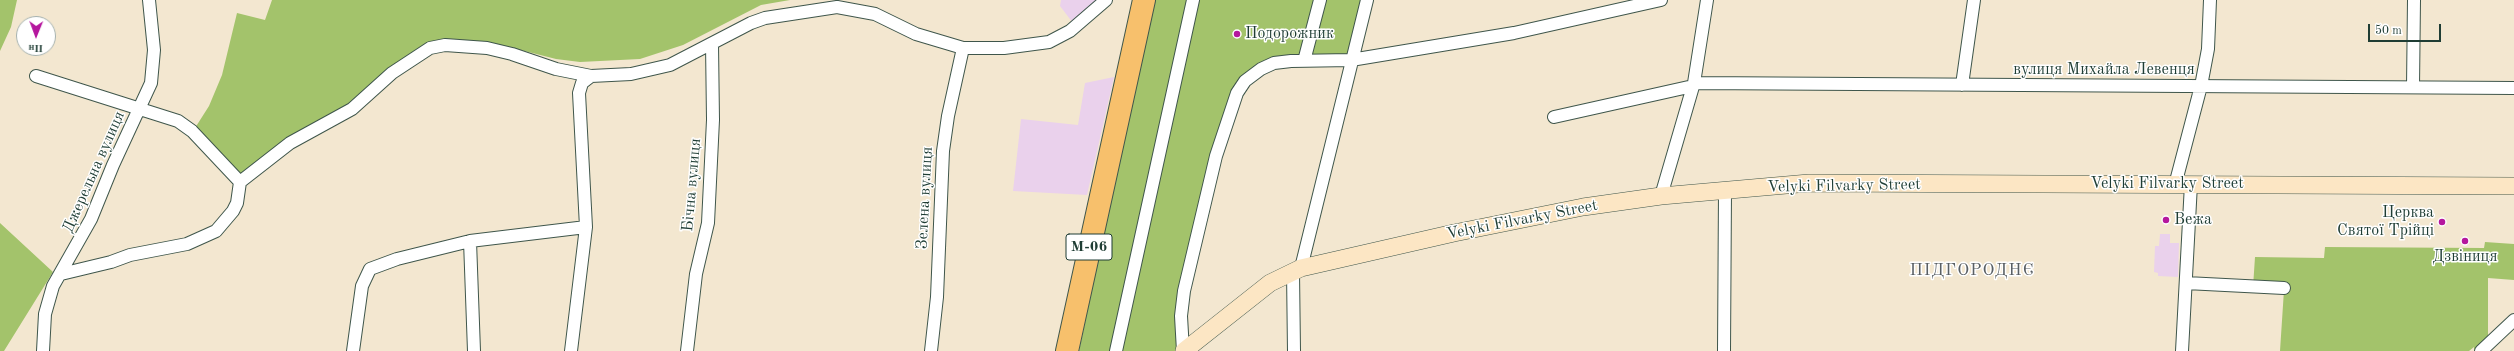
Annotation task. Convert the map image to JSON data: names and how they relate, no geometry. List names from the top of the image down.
{
  "streets": {
    "highway": ["М-06"],
    "street": [
      "вулиця Михайла Левенця",
      "Джерельна вулиця",
      "Velyki Filvarky Street",
      "Бічна вулиця",
      "Зелена вулиця"
    ]
  },
  "districts": ["ПІДГОРОДНЄ"],
  "places": [
    "Подорожник",
    "Вежа",
    "Церква Святої Трійці",
    "Дзвіниця"
  ],
  "scale_bar": "50 m",
  "north": "bottom"
}
